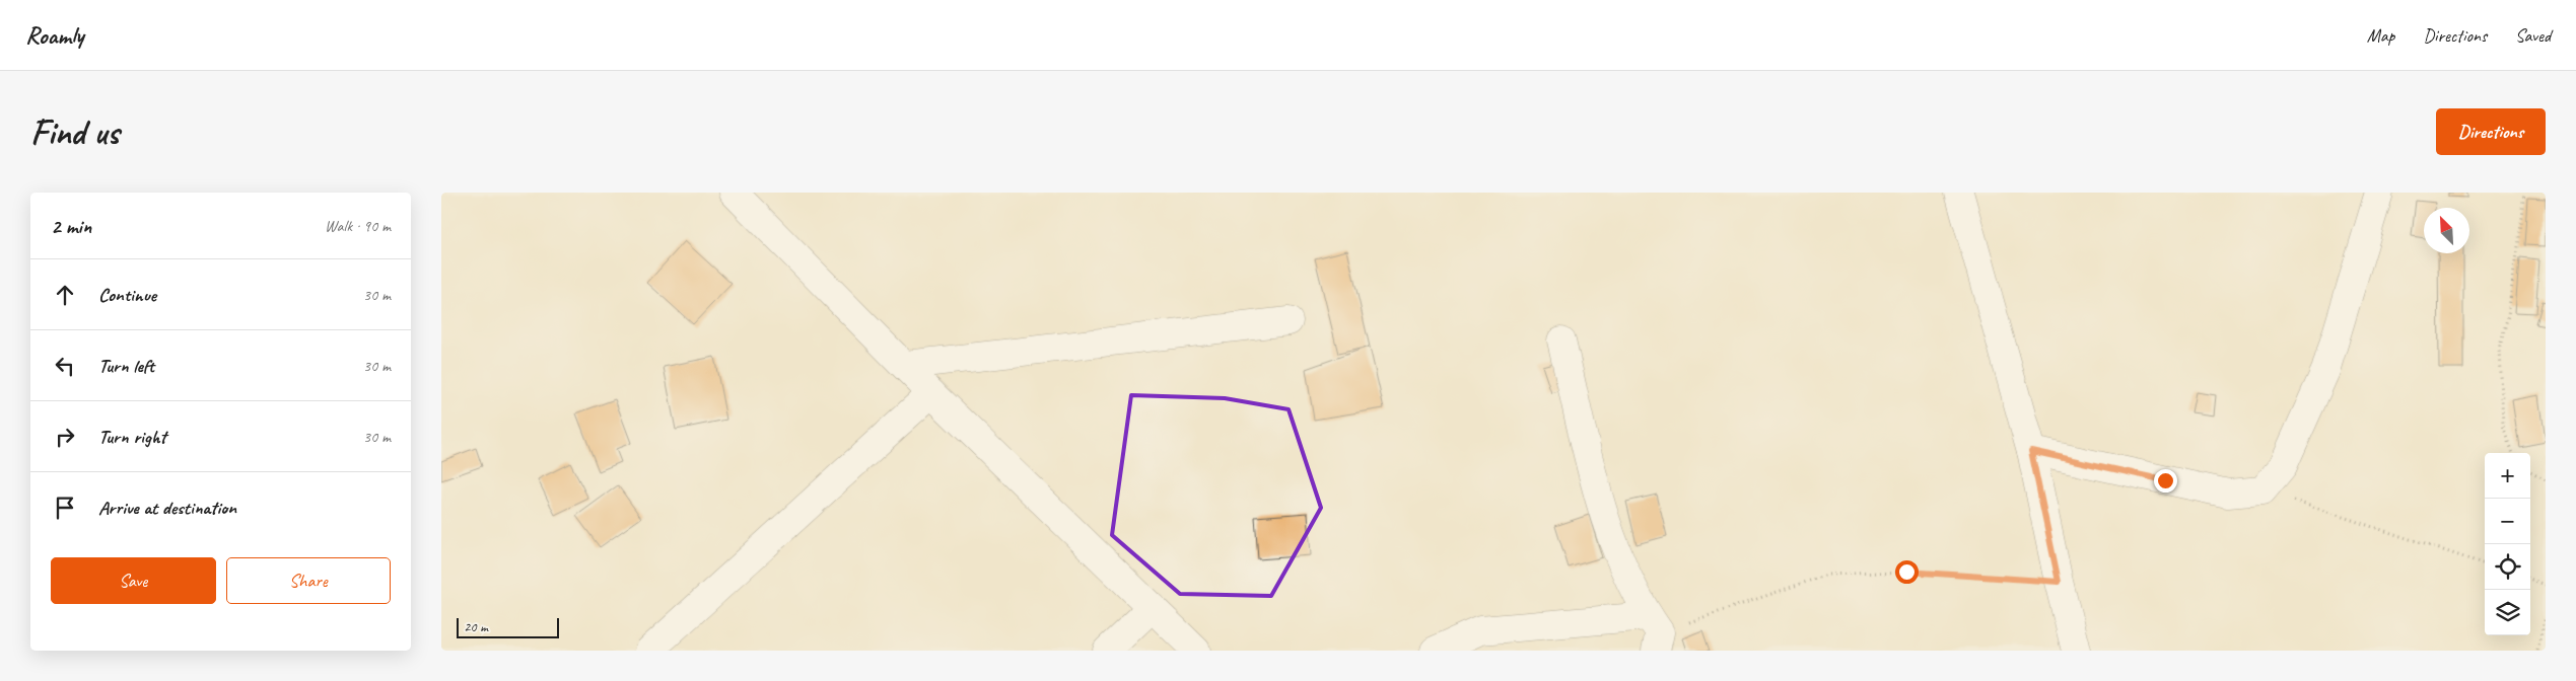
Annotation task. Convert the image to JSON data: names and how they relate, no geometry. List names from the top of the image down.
{
  "scale_bar": "20 m",
  "north": "top left",
  "page": {
    "header": "Roamly",
    "nav": ["Map", "Directions", "Saved"],
    "buttons": [
      "Directions",
      ["Save", "Share"]
    ],
    "title": "Find us",
    "heading": ["2 min", "Walk · 90 m"],
    "list": [
      ["Continue", "30 m"],
      ["Turn left", "30 m"],
      ["Turn right", "30 m"],
      "Arrive at destination"
    ],
    "map_buttons": ["+", "−"],
    "scale": "20 m"
  }
}
